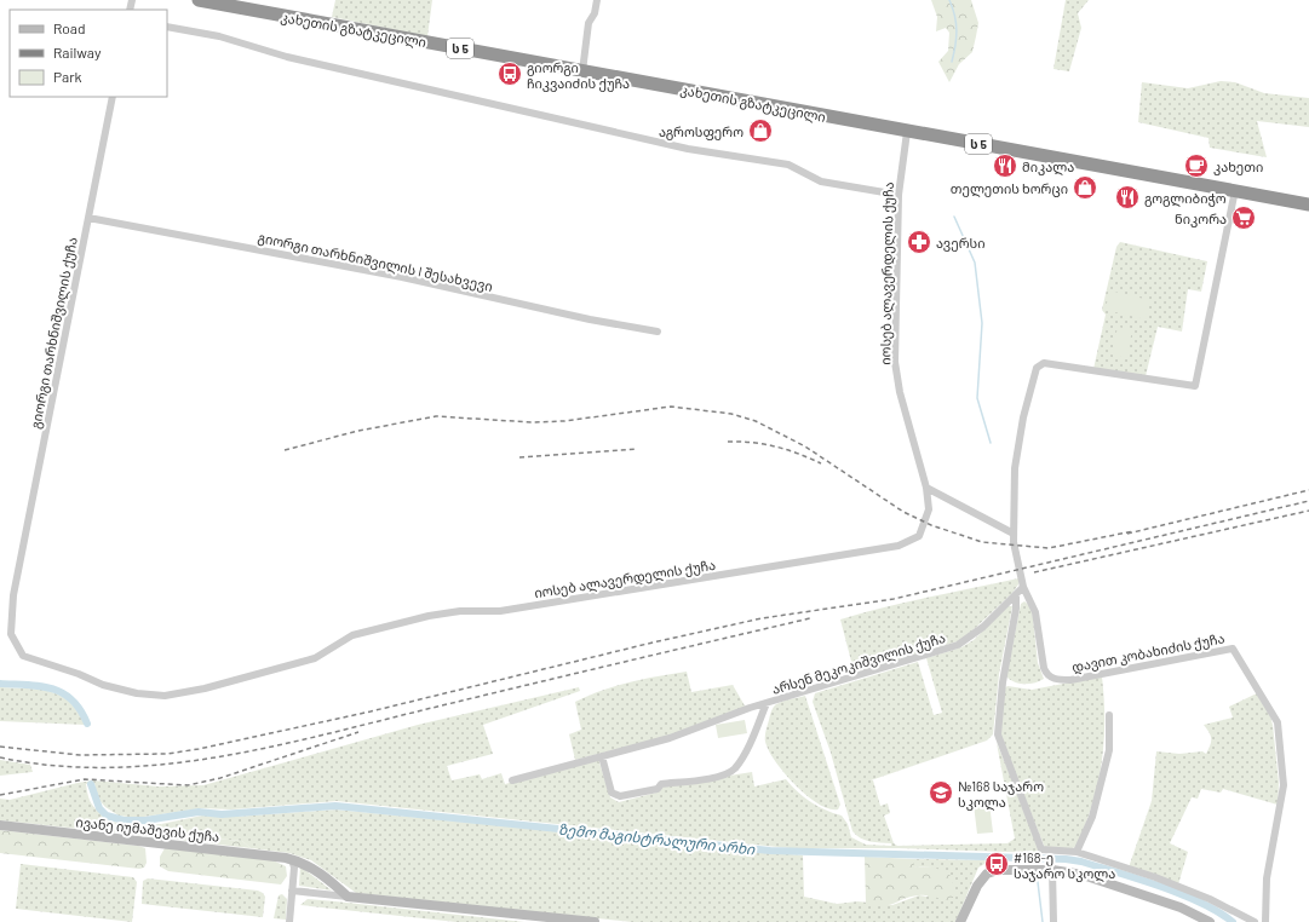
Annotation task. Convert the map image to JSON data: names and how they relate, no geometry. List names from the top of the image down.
{
  "streets": {
    "highway": ["კახეთის გზატკეცილი", "ს 5"],
    "street": [
      "გიორგი თარხნიშვილის I შესახვევი",
      "იოსებ ალავერდელის ქუჩა",
      "გიორგი თარხნიშვილის ქუჩა",
      "დავით კობახიძის ქუჩა",
      "არსენ მეკოკიშვილის ქუჩა",
      "ივანე იუმაშევის ქუჩა"
    ]
  },
  "crossings": [
    ["კახეთის გზატკეცილი", "იოსებ ალავერდელის ქუჩა"],
    ["გიორგი თარხნიშვილის I შესახვევი", "გიორგი თარხნიშვილის ქუჩა"],
    ["იოსებ ალავერდელის ქუჩა", "გიორგი თარხნიშვილის ქუჩა"],
    ["დავით კობახიძის ქუჩა", "არსენ მეკოკიშვილის ქუჩა"]
  ],
  "water": ["ზემო მაგისტრალური არხი"],
  "places": {
    "bus stop": ["გიორგი ჩიკვაიძის ქუჩა", "#168-ე საჯარო სკოლა"],
    "shop": ["აგროსფერო", "თელეთის ხორცი"],
    "restaurant": ["მიკალა", "გოგლიბიჭო"],
    "cafe": ["კახეთი"],
    "supermarket": ["ნიკორა"],
    "pharmacy": ["ავერსი"],
    "school or university": ["№168 საჯარო სკოლა"]
  },
  "legend": ["Road", "Railway", "Park"]
}
